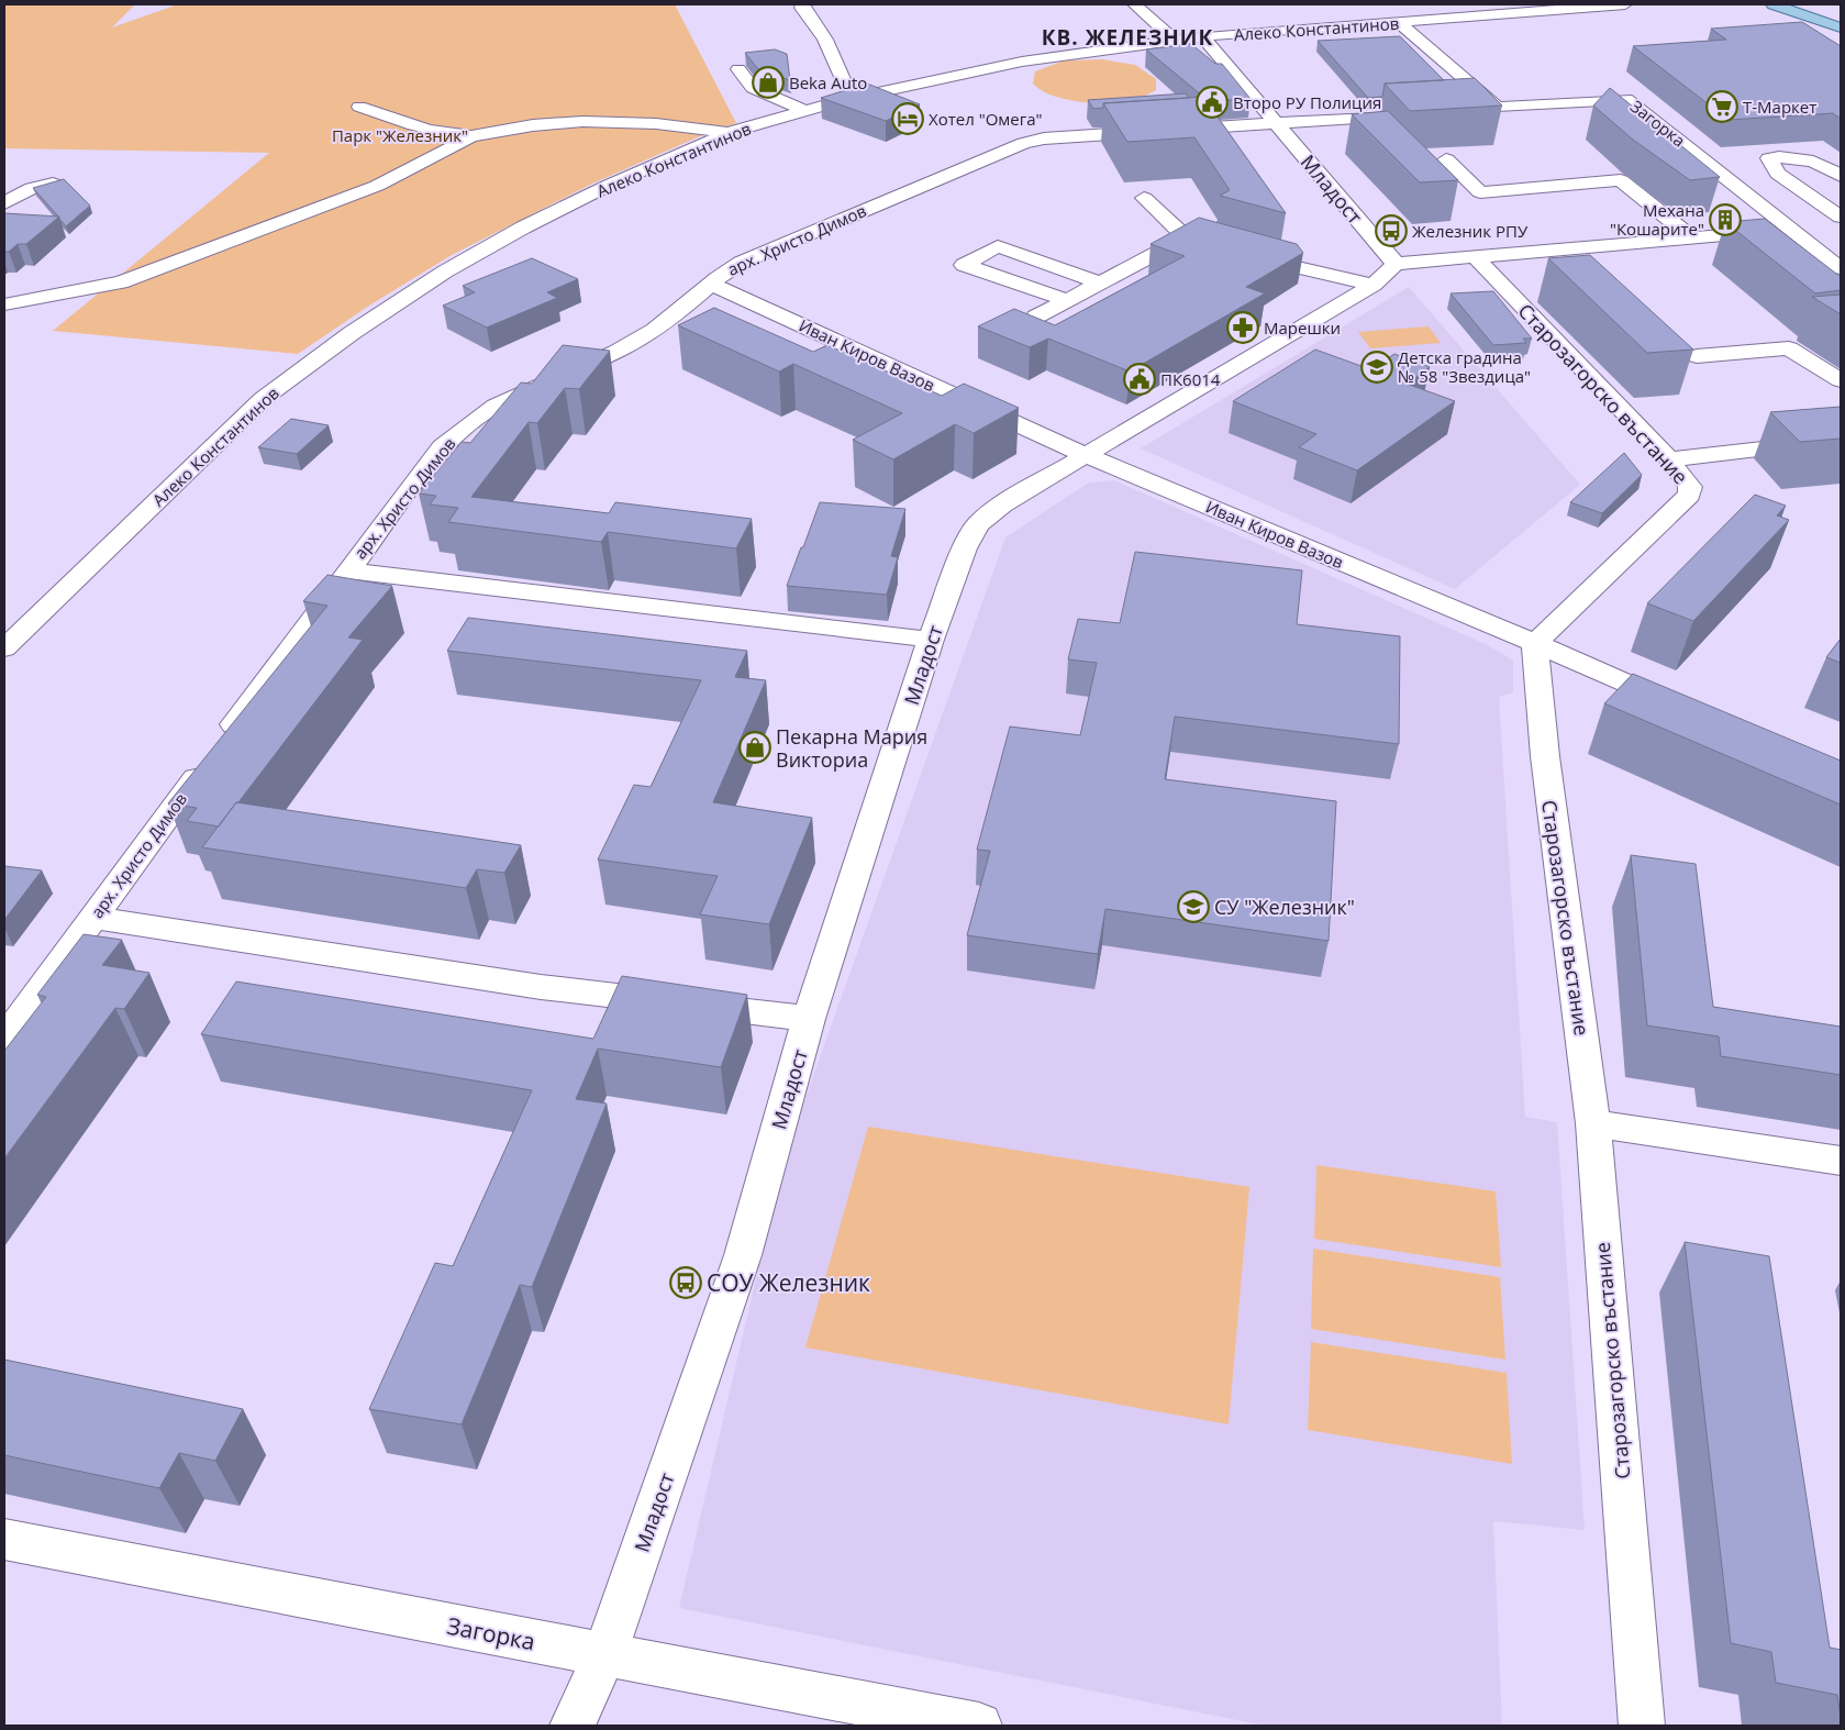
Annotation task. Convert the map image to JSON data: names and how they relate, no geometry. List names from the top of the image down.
{
  "streets": {
    "street": [
      "Алеко Константинов",
      "Загорка",
      "Младост",
      "арх. Христо Димов",
      "Иван Киров Вазов",
      "Старозагорско въстание"
    ]
  },
  "crossings": [
    ["Алеко Константинов", "Младост"],
    ["Загорка", "Младост"],
    ["Младост", "арх. Христо Димов"],
    ["Младост", "Иван Киров Вазов"],
    ["арх. Христо Димов", "Иван Киров Вазов"],
    ["Иван Киров Вазов", "Старозагорско въстание"]
  ],
  "districts": ["КВ. ЖЕЛЕЗНИК"],
  "parks": ["Парк \"Железник\""],
  "places": {
    "shop": ["Beka Auto", "Пекарна Мария Викториа"],
    "public building": ["Второ РУ Полиция", "ПК6014"],
    "supermarket": ["Т-Маркет"],
    "hotel": ["Хотел \"Омега\""],
    "building": ["Механа \"Кошарите\""],
    "bus stop": ["Железник РПУ", "СОУ Железник"],
    "pharmacy": ["Марешки"],
    "school or university": ["Детска градина № 58 \"Звездица\"", "СУ \"Железник\""]
  }
}
